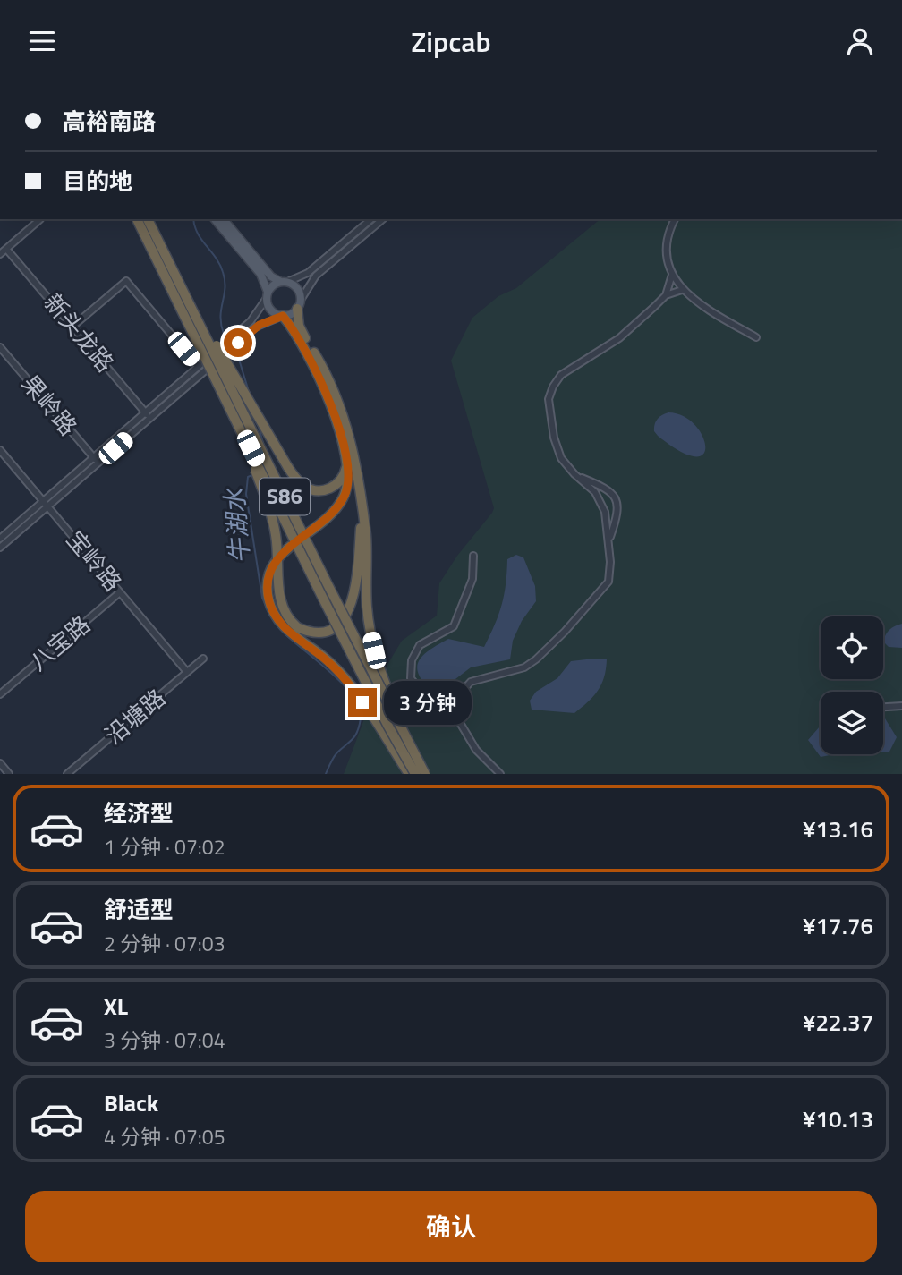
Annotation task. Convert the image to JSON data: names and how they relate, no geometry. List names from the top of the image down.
{
  "streets": {
    "highway": ["S86"],
    "street": [
      "新头龙路",
      "果岭路",
      "宝岭路",
      "八宝路",
      "沿塘路"
    ]
  },
  "crossings": [
    ["宝岭路", "八宝路"],
    ["宝岭路", "沿塘路"]
  ],
  "water": ["牛湖水"],
  "page": {
    "header": "Zipcab",
    "banner": ["高裕南路", "目的地"],
    "bubble": "3 分钟",
    "list": [
      {
        "name": "经济型",
        "note": "1 分钟 · 07:02",
        "value": "¥13.16"
      },
      {
        "name": "舒适型",
        "note": "2 分钟 · 07:03",
        "value": "¥17.76"
      },
      {
        "name": "XL",
        "note": "3 分钟 · 07:04",
        "value": "¥22.37"
      },
      {
        "name": "Black",
        "note": "4 分钟 · 07:05",
        "value": "¥10.13"
      }
    ],
    "buttons": "确认"
  }
}
